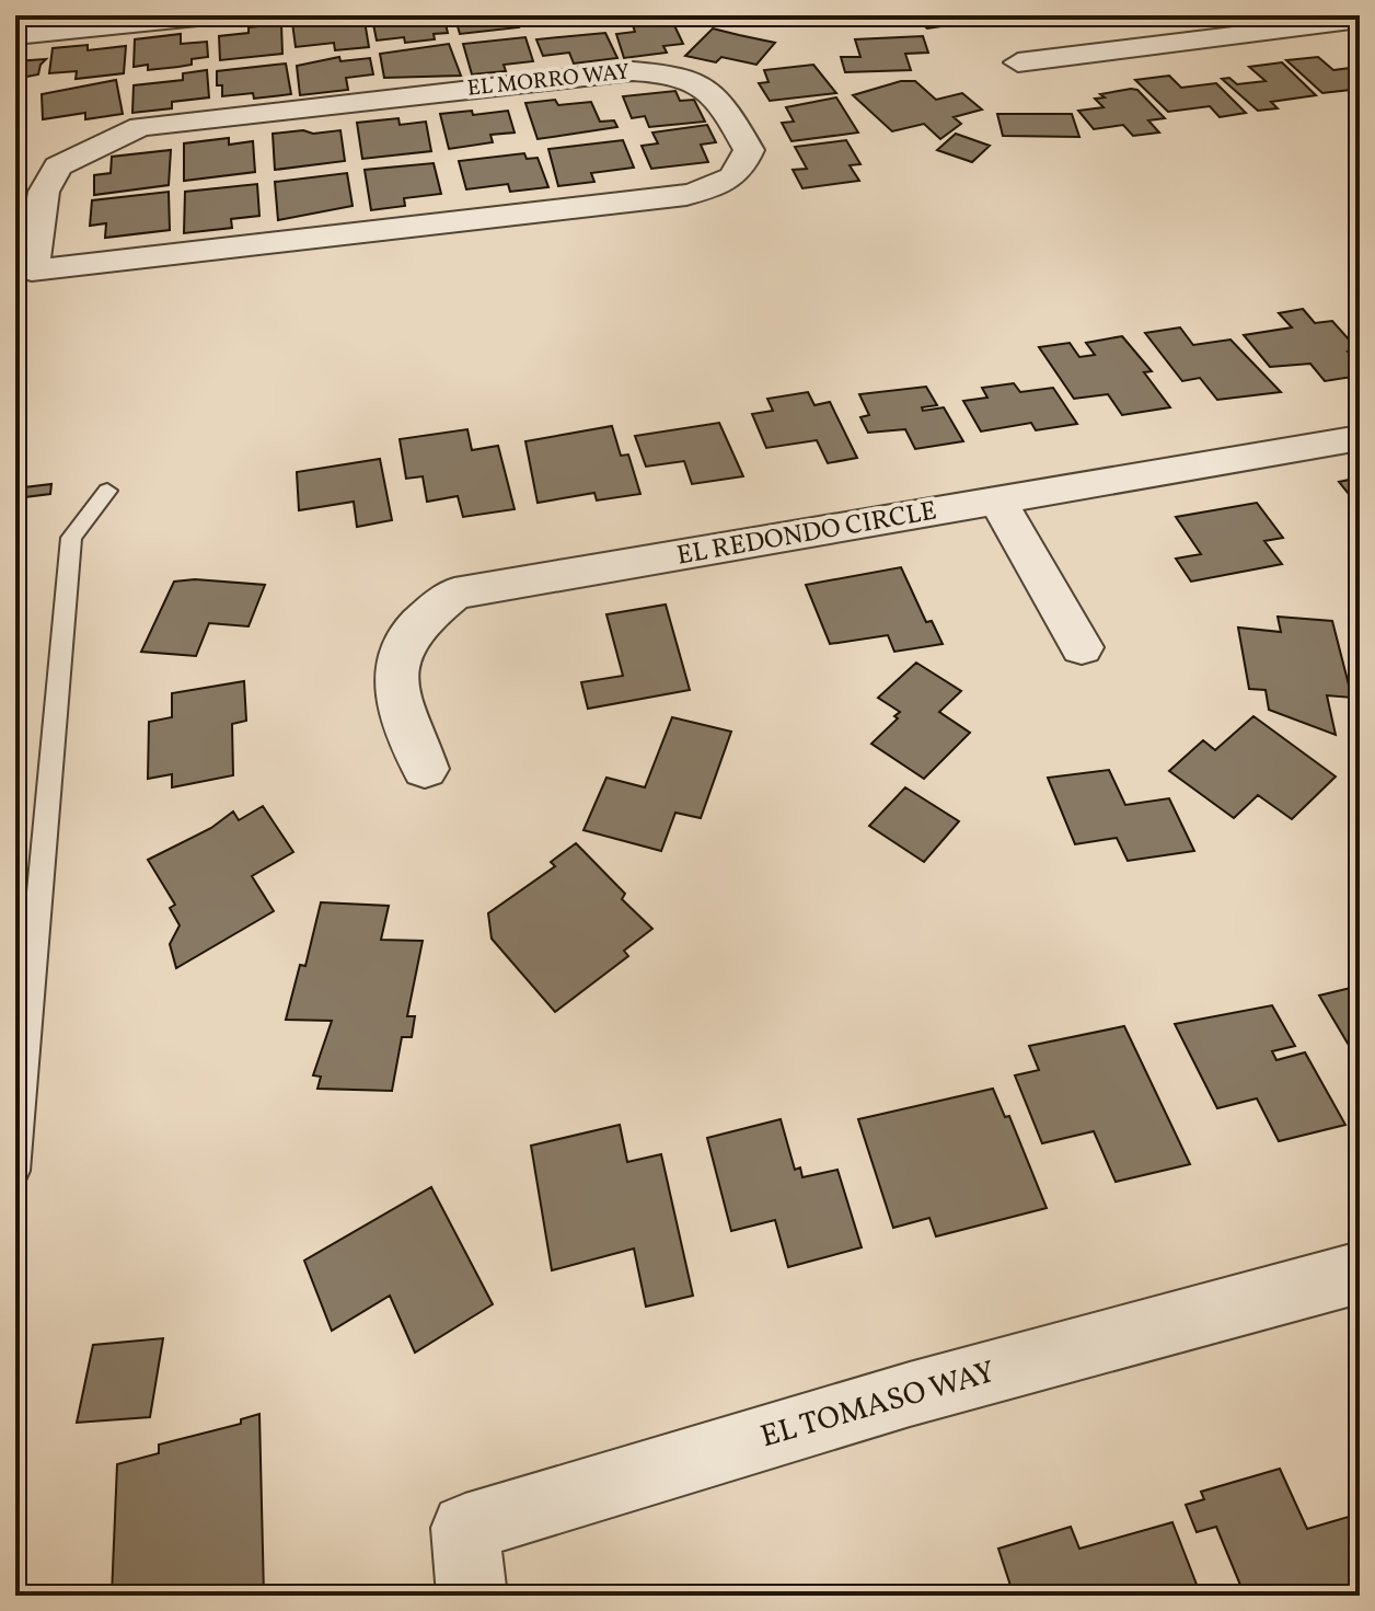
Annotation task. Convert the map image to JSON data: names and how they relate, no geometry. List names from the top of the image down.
{
  "streets": {
    "street": ["EL MORRO WAY", "EL REDONDO CIRCLE", "EL TOMASO WAY"]
  }
}
